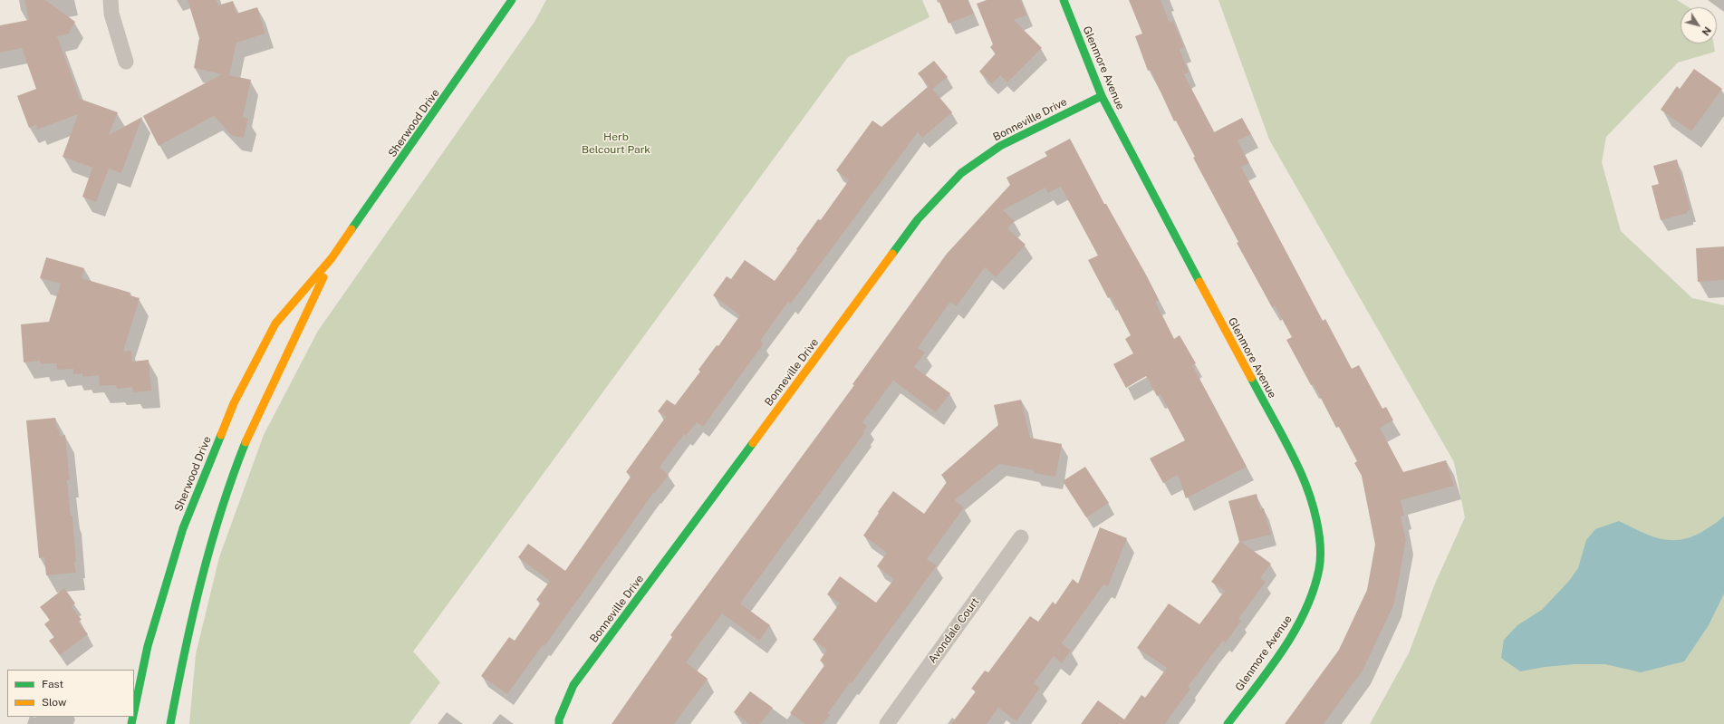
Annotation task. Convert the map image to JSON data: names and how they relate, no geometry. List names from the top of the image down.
{
  "streets": {
    "street": [
      "Glenmore Avenue",
      "Bonneville Drive",
      "Sherwood Drive",
      "Avondale Court"
    ]
  },
  "crossings": [
    ["Glenmore Avenue", "Bonneville Drive"]
  ],
  "parks": ["Herb Belcourt Park"],
  "legend": ["Fast", "Slow"],
  "north": "bottom right"
}
